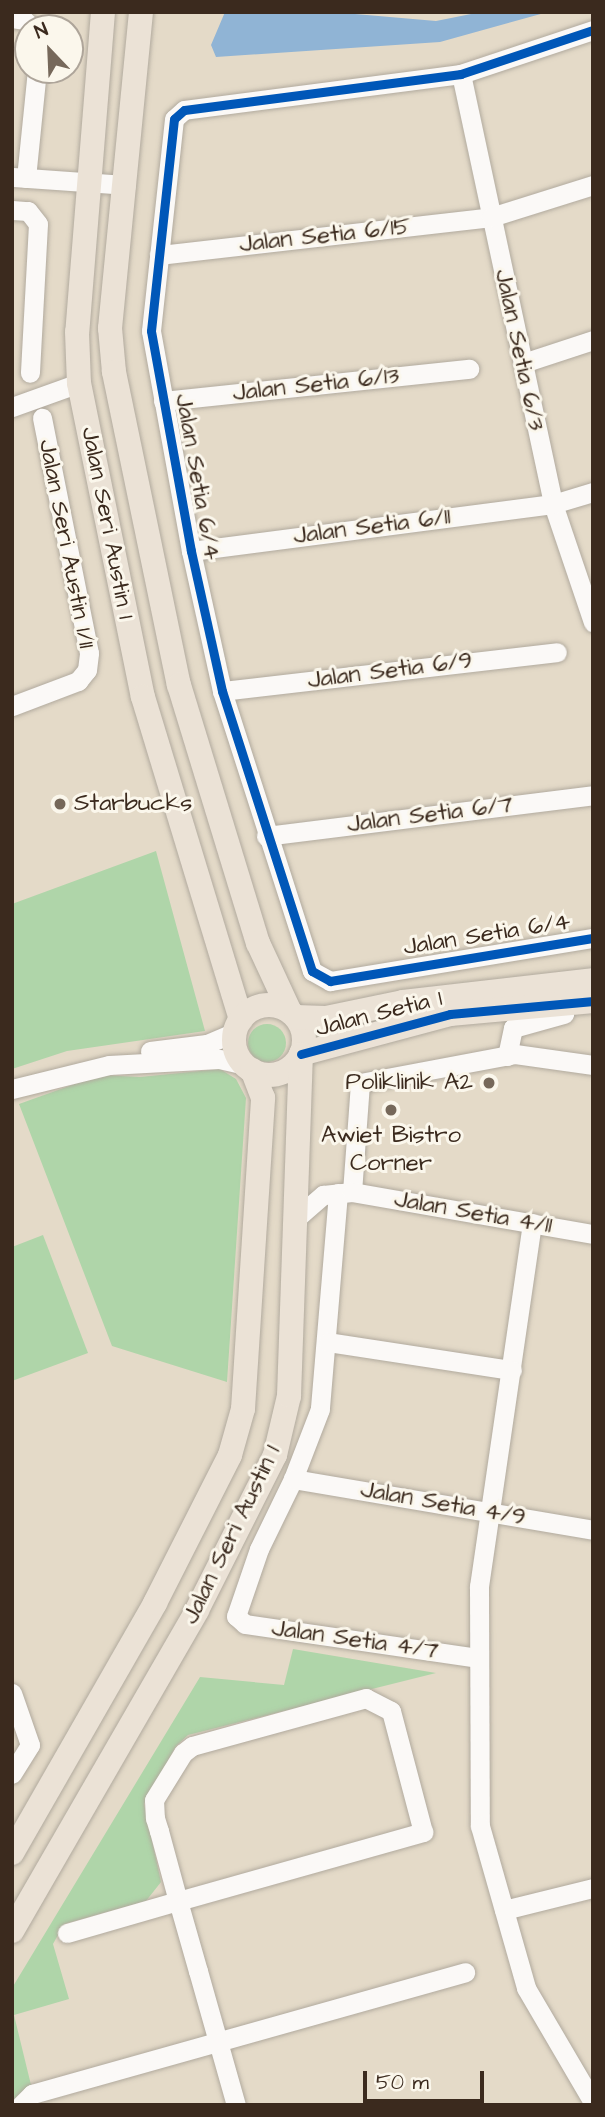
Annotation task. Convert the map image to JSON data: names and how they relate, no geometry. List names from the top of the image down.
{
  "streets": {
    "main road": ["Jalan Seri Austin 1", "Jalan Setia 1"],
    "street": [
      "Jalan Setia 6/15",
      "Jalan Setia 6/3",
      "Jalan Setia 6/13",
      "Jalan Setia 6/4",
      "Jalan Setia 6/11",
      "Jalan Seri Austin 1/11",
      "Jalan Setia 6/9",
      "Jalan Setia 6/7",
      "Jalan Setia 4/11",
      "Jalan Setia 4/9",
      "Jalan Setia 4/7"
    ]
  },
  "crossings": [
    ["Jalan Setia 6/15", "Jalan Setia 6/3"],
    ["Jalan Setia 6/15", "Jalan Setia 6/4"],
    ["Jalan Setia 6/3", "Jalan Setia 6/4"],
    ["Jalan Setia 6/3", "Jalan Setia 6/11"],
    ["Jalan Setia 6/13", "Jalan Setia 6/4"],
    ["Jalan Setia 6/4", "Jalan Setia 6/11"],
    ["Jalan Setia 6/4", "Jalan Setia 6/9"],
    ["Jalan Setia 6/4", "Jalan Setia 6/7"],
    ["Jalan Seri Austin 1", "Jalan Setia 1"],
    ["Jalan Setia 4/9", "Jalan Setia 4/7"]
  ],
  "places": ["Starbucks", "Poliklinik A2", "Awiet Bistro Corner"],
  "scale_bar": "50 m",
  "north": "top left"
}
